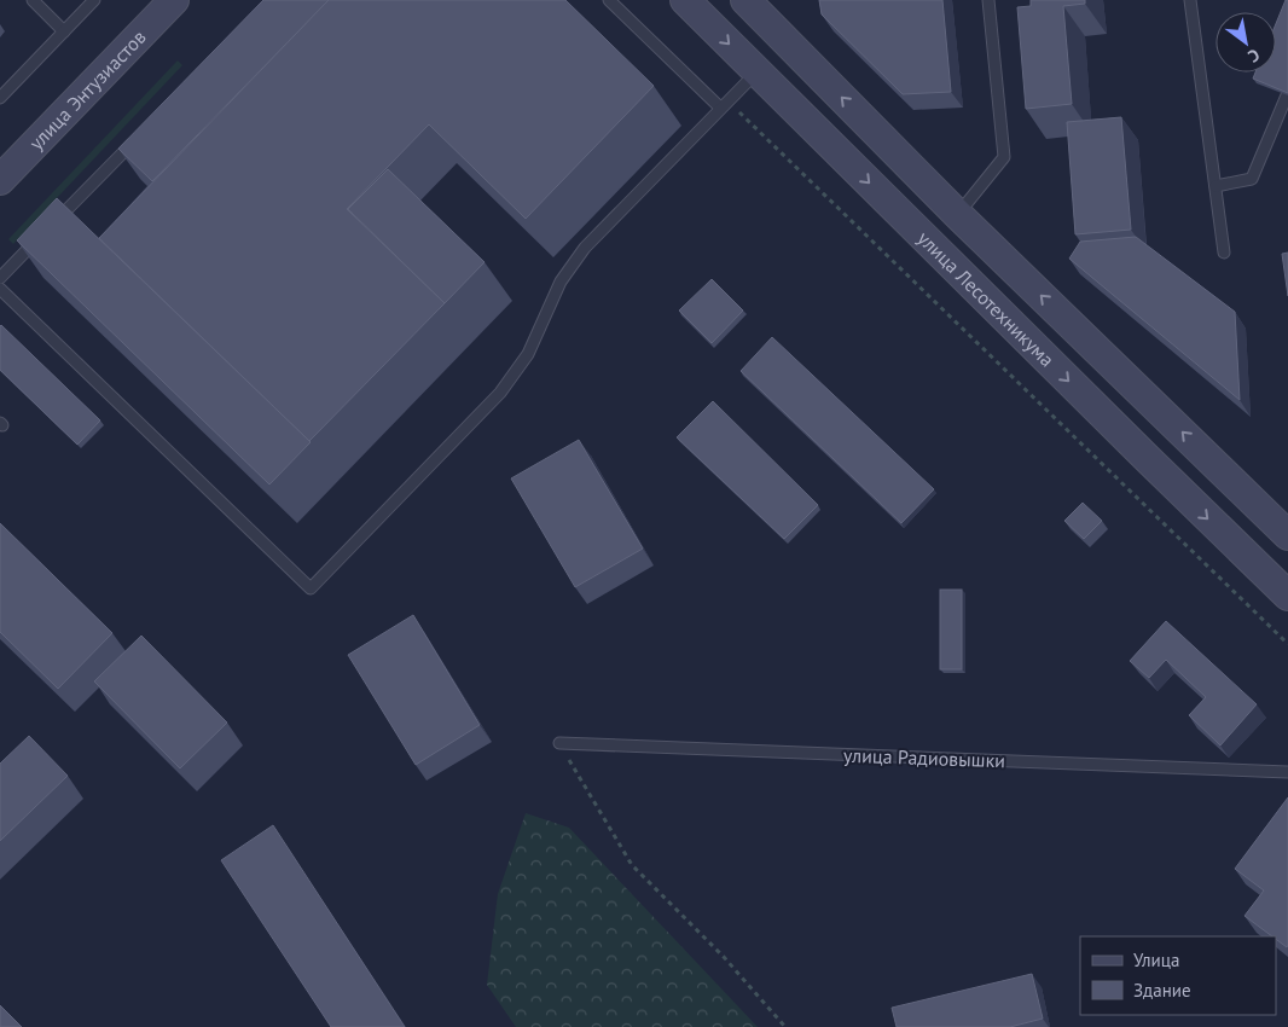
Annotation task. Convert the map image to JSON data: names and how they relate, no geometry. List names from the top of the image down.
{
  "streets": {
    "main road": ["улица Энтузиастов", "улица Лесотехникума"],
    "lane": ["улица Радиовышки"]
  },
  "legend": ["Улица", "Здание"],
  "north": "bottom right"
}
